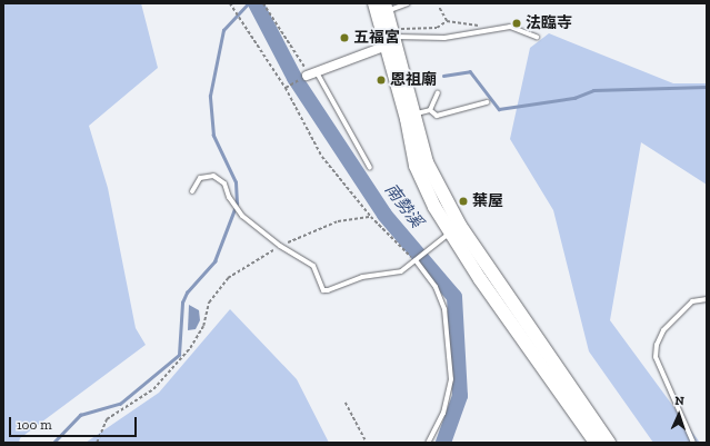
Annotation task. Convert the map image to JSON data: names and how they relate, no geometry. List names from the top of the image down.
{
  "water": ["南勢溪"],
  "places": [
    "法臨寺",
    "五福宮",
    "恩祖廟",
    "葉屋"
  ],
  "scale_bar": "100 m",
  "north": "top"
}
